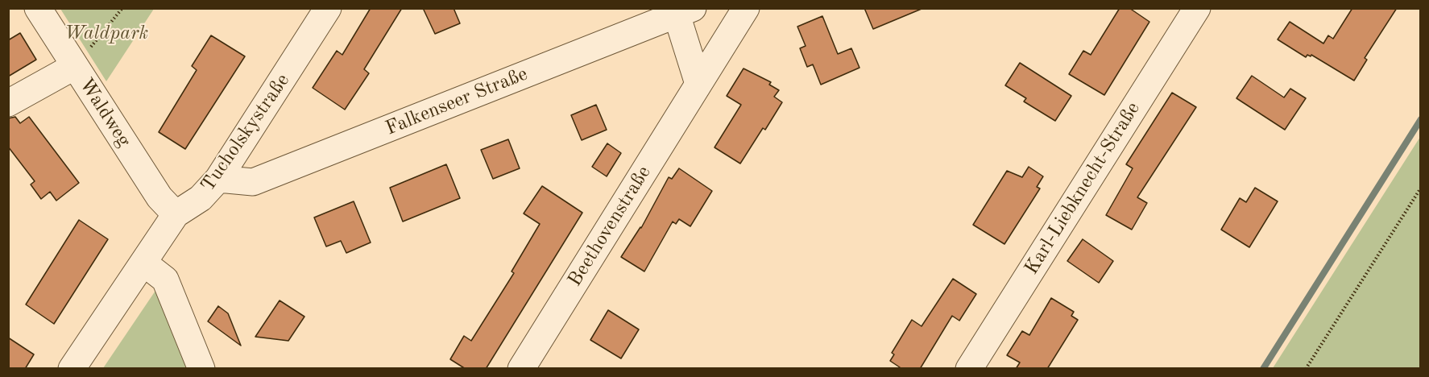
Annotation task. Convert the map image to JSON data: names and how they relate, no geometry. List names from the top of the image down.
{
  "streets": {
    "street": [
      "Falkenseer Straße",
      "Waldweg",
      "Tucholskystraße",
      "Karl-Liebknecht-Straße",
      "Beethovenstraße"
    ]
  },
  "crossings": [
    ["Falkenseer Straße", "Tucholskystraße"],
    ["Waldweg", "Tucholskystraße"]
  ],
  "parks": ["Waldpark"]
}
